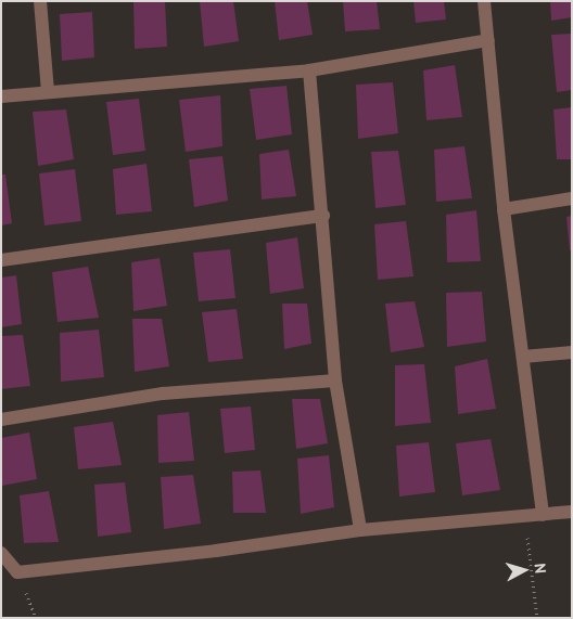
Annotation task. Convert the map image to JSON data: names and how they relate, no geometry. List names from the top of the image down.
{
  "north": "right"
}
